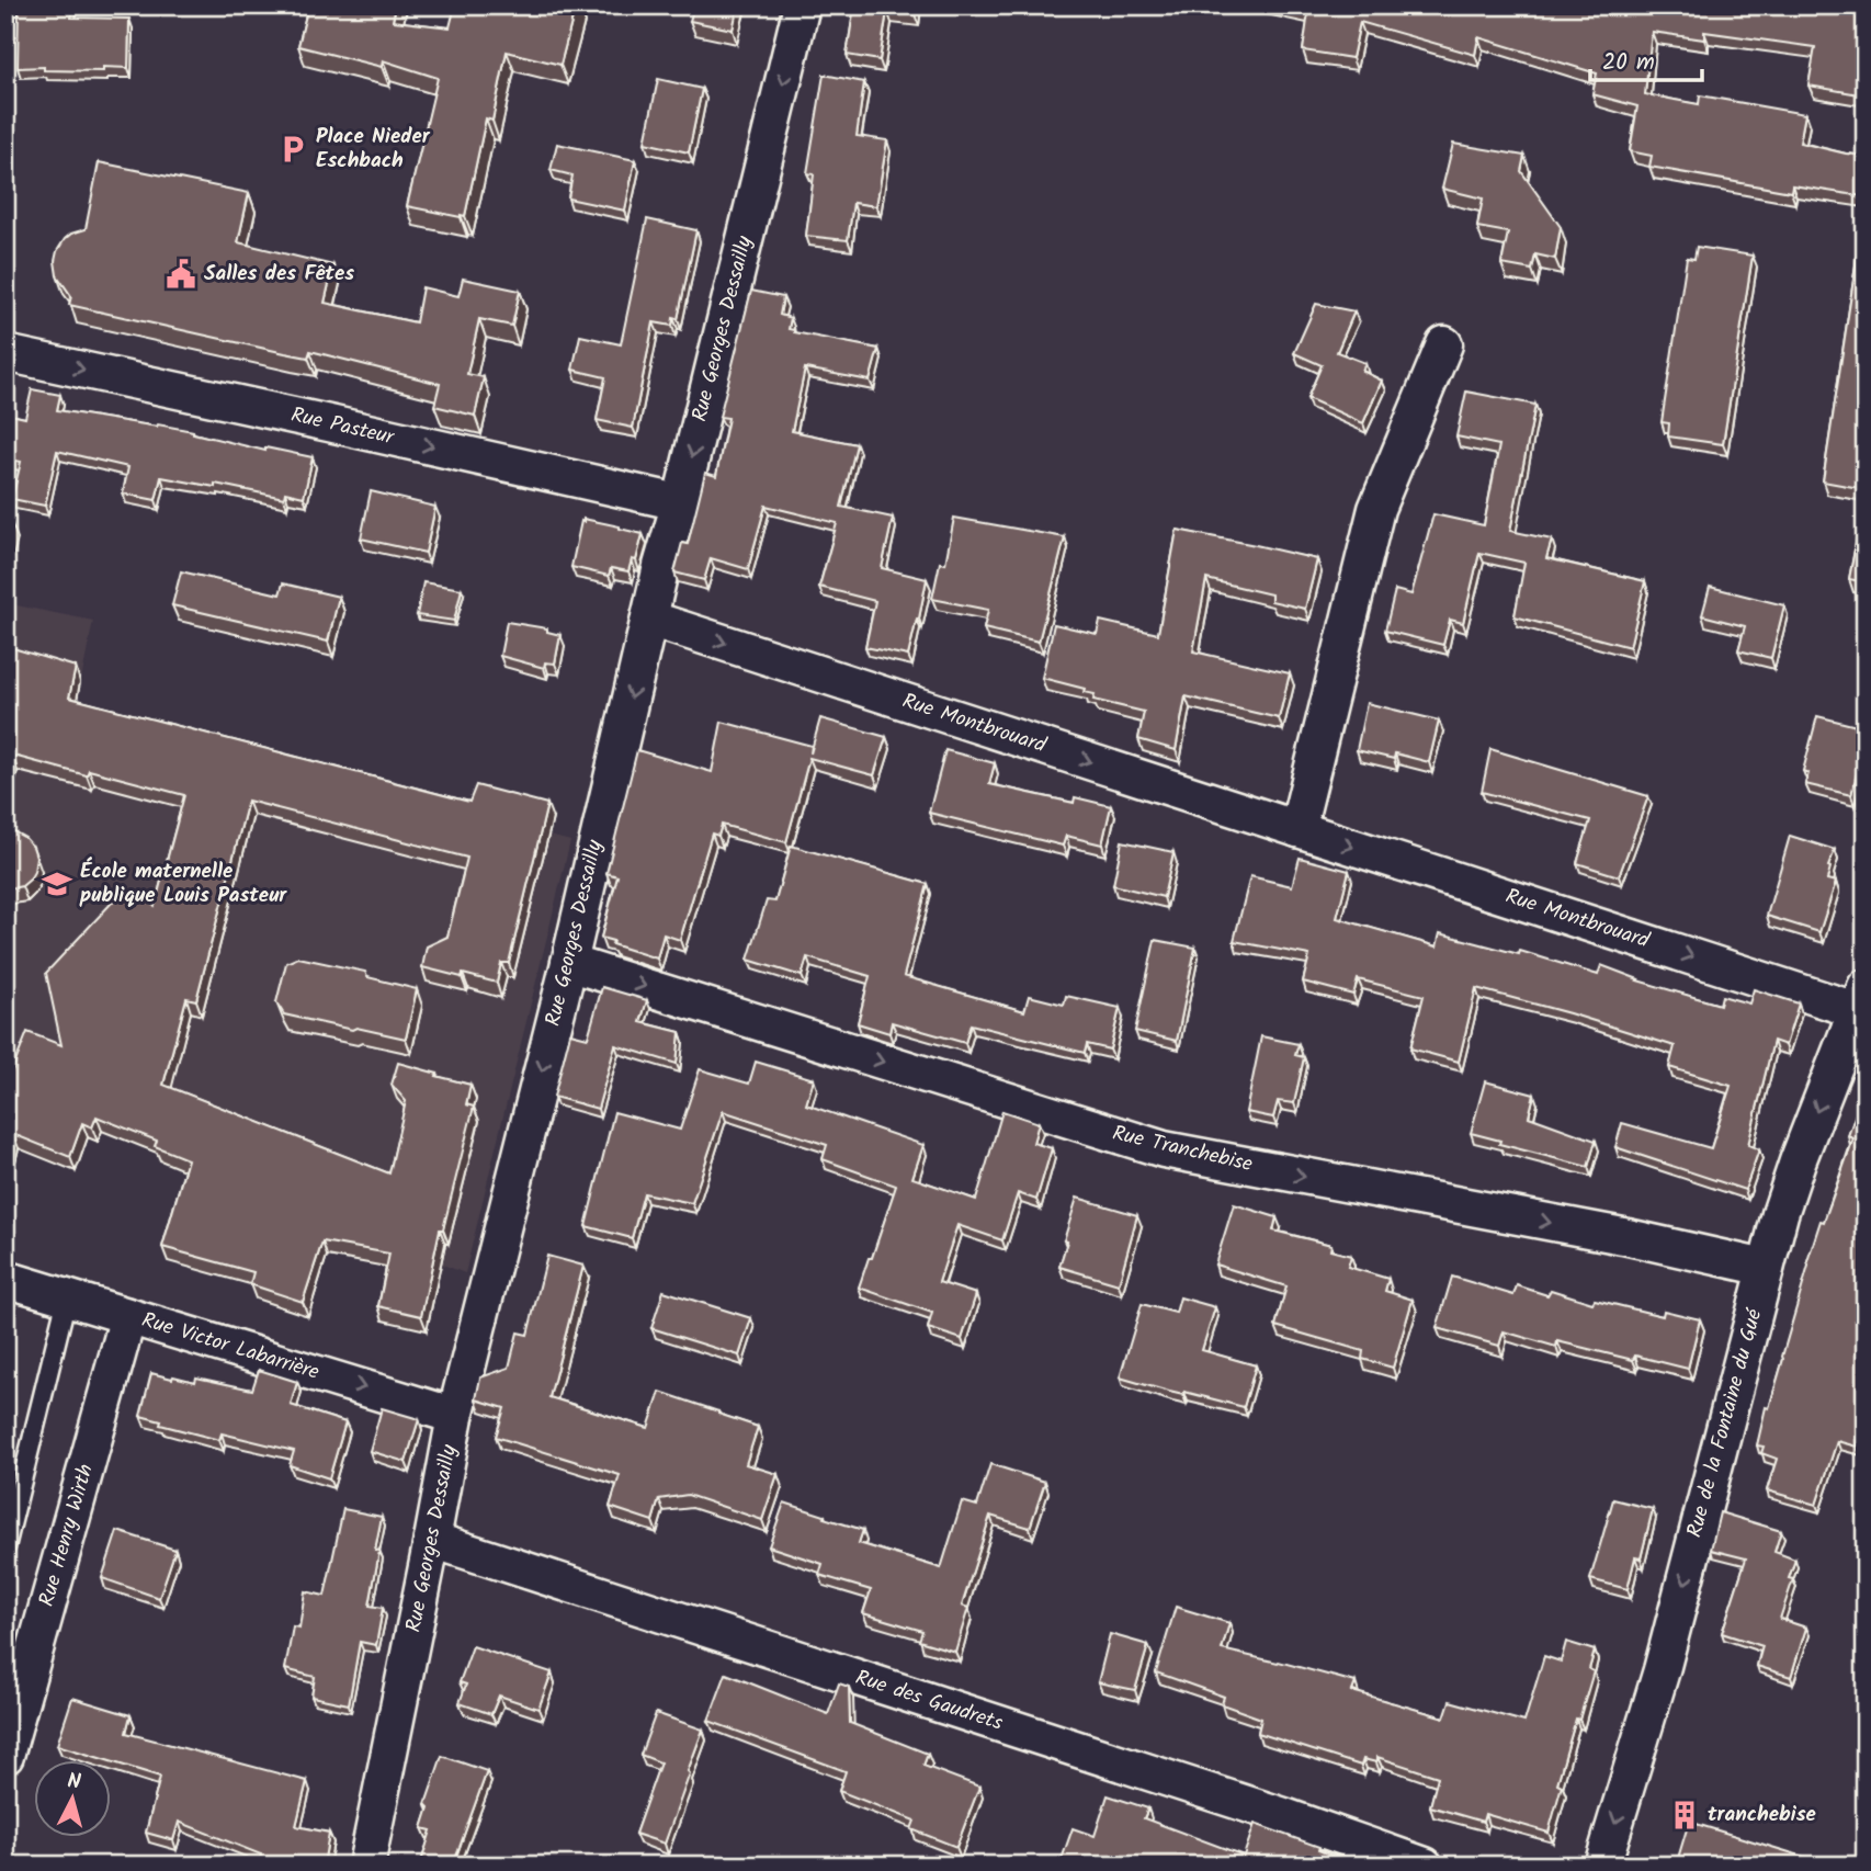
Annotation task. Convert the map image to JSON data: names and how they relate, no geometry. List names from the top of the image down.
{
  "streets": {
    "street": [
      "Rue Georges Dessailly",
      "Rue Pasteur",
      "Rue Montbrouard",
      "Rue Tranchebise",
      "Rue Victor Labarrière",
      "Rue de la Fontaine du Gué",
      "Rue Henry Wirth",
      "Rue des Gaudrets"
    ]
  },
  "crossings": [
    ["Rue Georges Dessailly", "Rue Pasteur"],
    ["Rue Georges Dessailly", "Rue Montbrouard"],
    ["Rue Georges Dessailly", "Rue Tranchebise"],
    ["Rue Georges Dessailly", "Rue Victor Labarrière"],
    ["Rue Georges Dessailly", "Rue des Gaudrets"],
    ["Rue Montbrouard", "Rue de la Fontaine du Gué"],
    ["Rue Tranchebise", "Rue de la Fontaine du Gué"],
    ["Rue Victor Labarrière", "Rue Henry Wirth"]
  ],
  "one_way": [
    "Rue Georges Dessailly",
    "Rue Pasteur",
    "Rue Montbrouard",
    "Rue Tranchebise",
    "Rue Victor Labarrière",
    "Rue de la Fontaine du Gué"
  ],
  "places": {
    "parking": ["Place Nieder Eschbach"],
    "public building": ["Salles des Fêtes"],
    "school or university": ["École maternelle publique Louis Pasteur"],
    "building": ["tranchebise"]
  },
  "scale_bar": "20 m",
  "north": "top"
}
